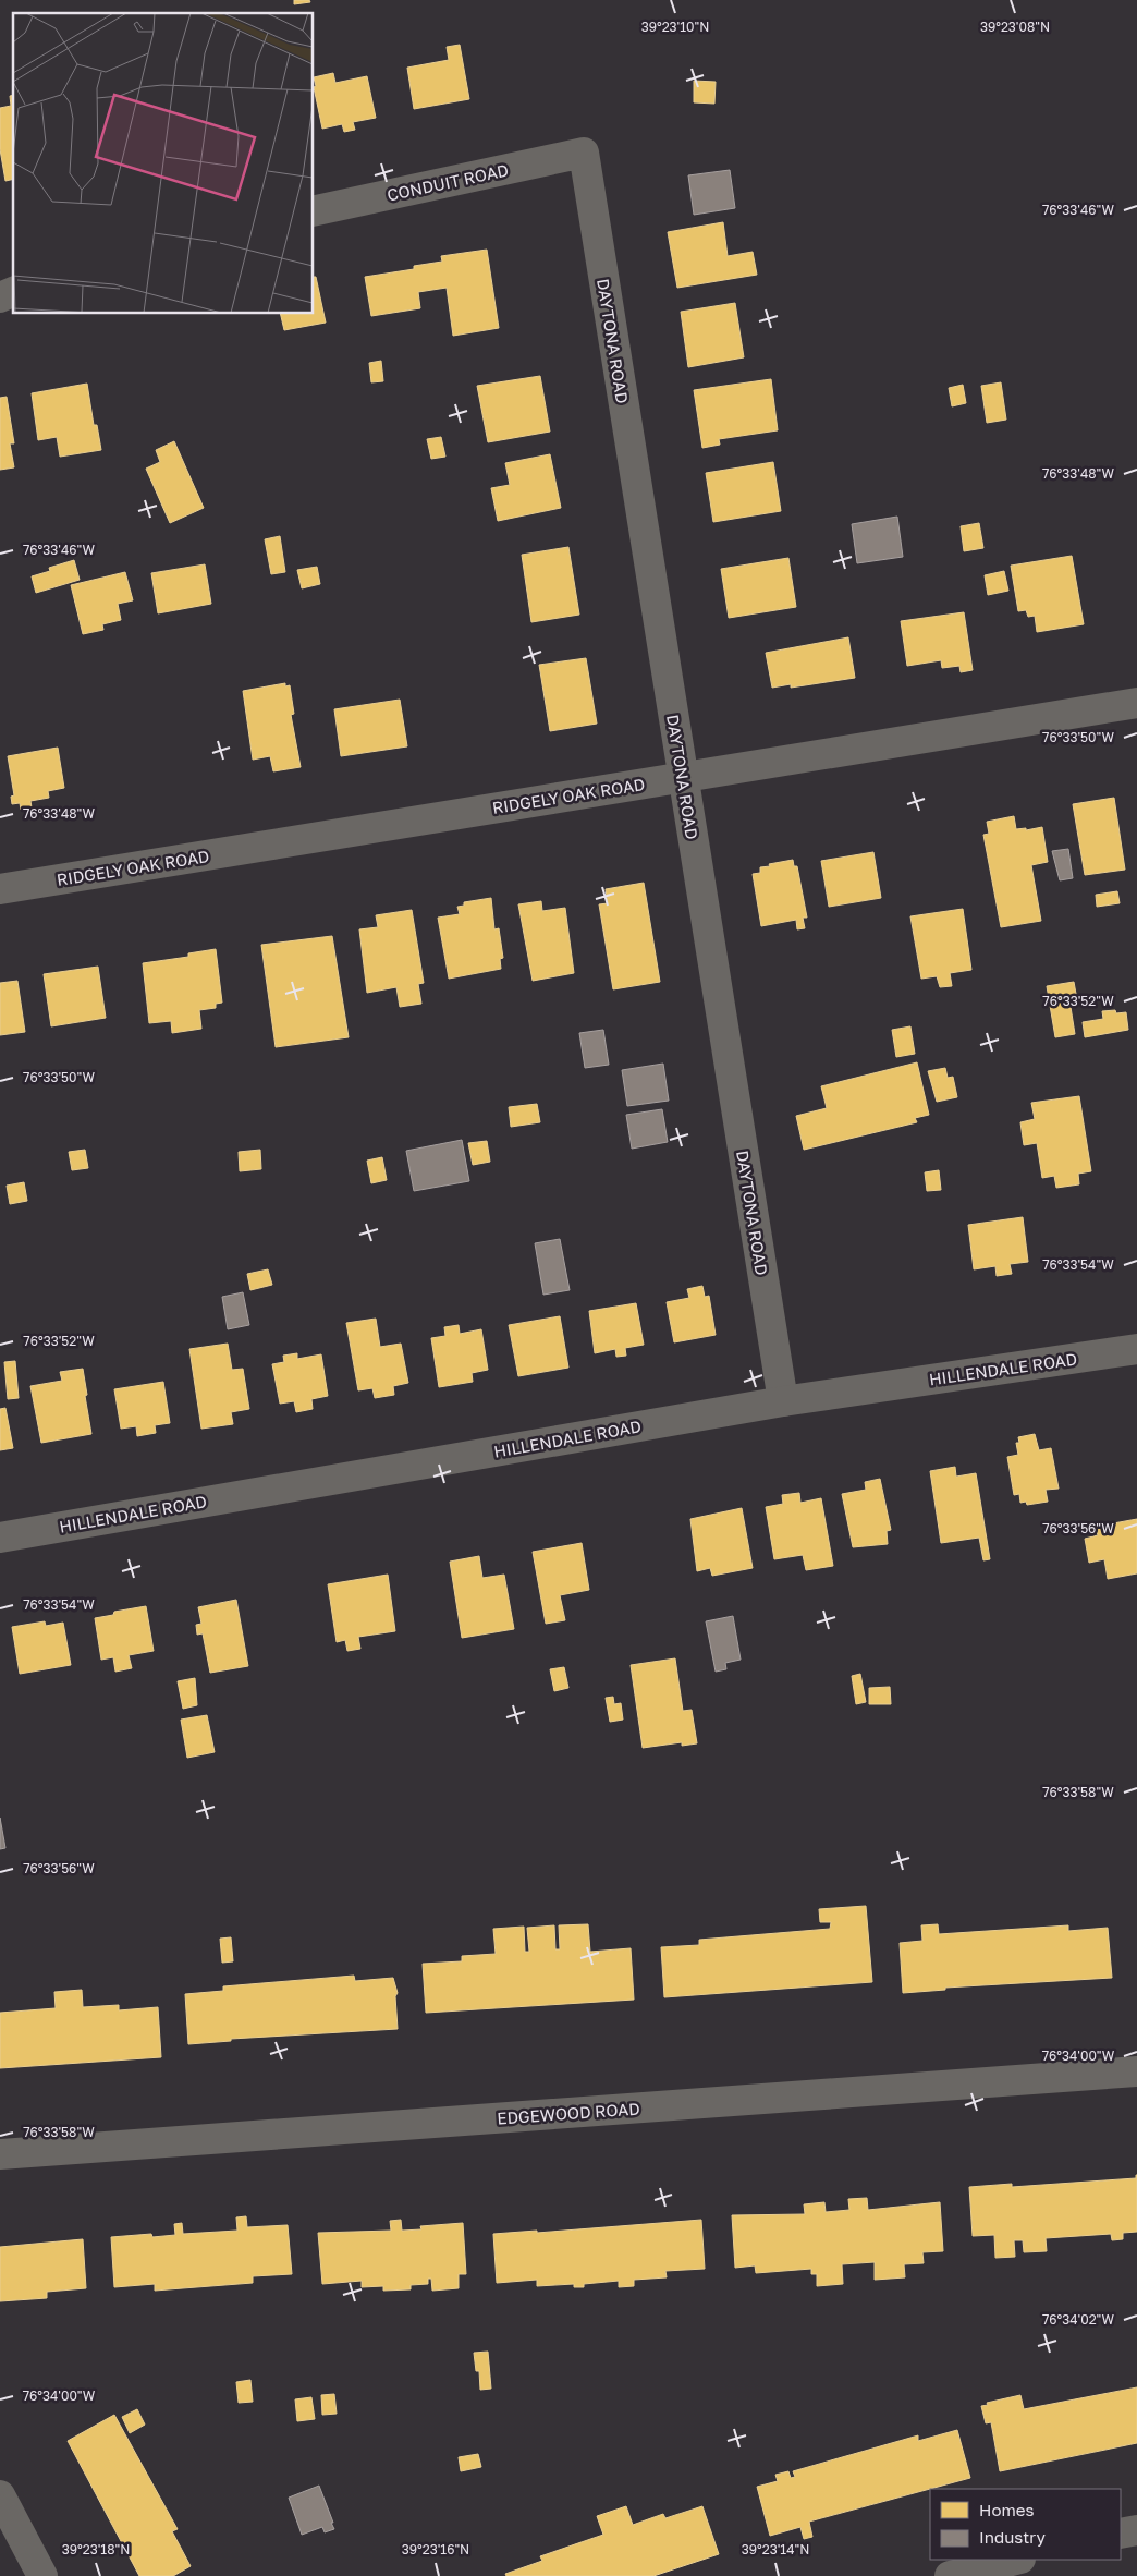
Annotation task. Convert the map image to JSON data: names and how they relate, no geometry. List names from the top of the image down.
{
  "streets": {
    "street": [
      "CONDUIT ROAD",
      "DAYTONA ROAD",
      "RIDGELY OAK ROAD",
      "HILLENDALE ROAD",
      "EDGEWOOD ROAD"
    ]
  },
  "crossings": [
    ["CONDUIT ROAD", "DAYTONA ROAD"],
    ["DAYTONA ROAD", "RIDGELY OAK ROAD"],
    ["DAYTONA ROAD", "HILLENDALE ROAD"]
  ],
  "legend": ["Homes", "Industry"],
  "coordinates": [
    "39°23'08\"N",
    "39°23'10\"N",
    "76°33'46\"W",
    "76°33'48\"W",
    "76°33'50\"W",
    "76°33'52\"W",
    "76°33'54\"W",
    "76°33'56\"W",
    "76°33'58\"W",
    "76°34'00\"W",
    "76°34'02\"W",
    "39°23'18\"N",
    "39°23'16\"N",
    "39°23'14\"N"
  ]
}
